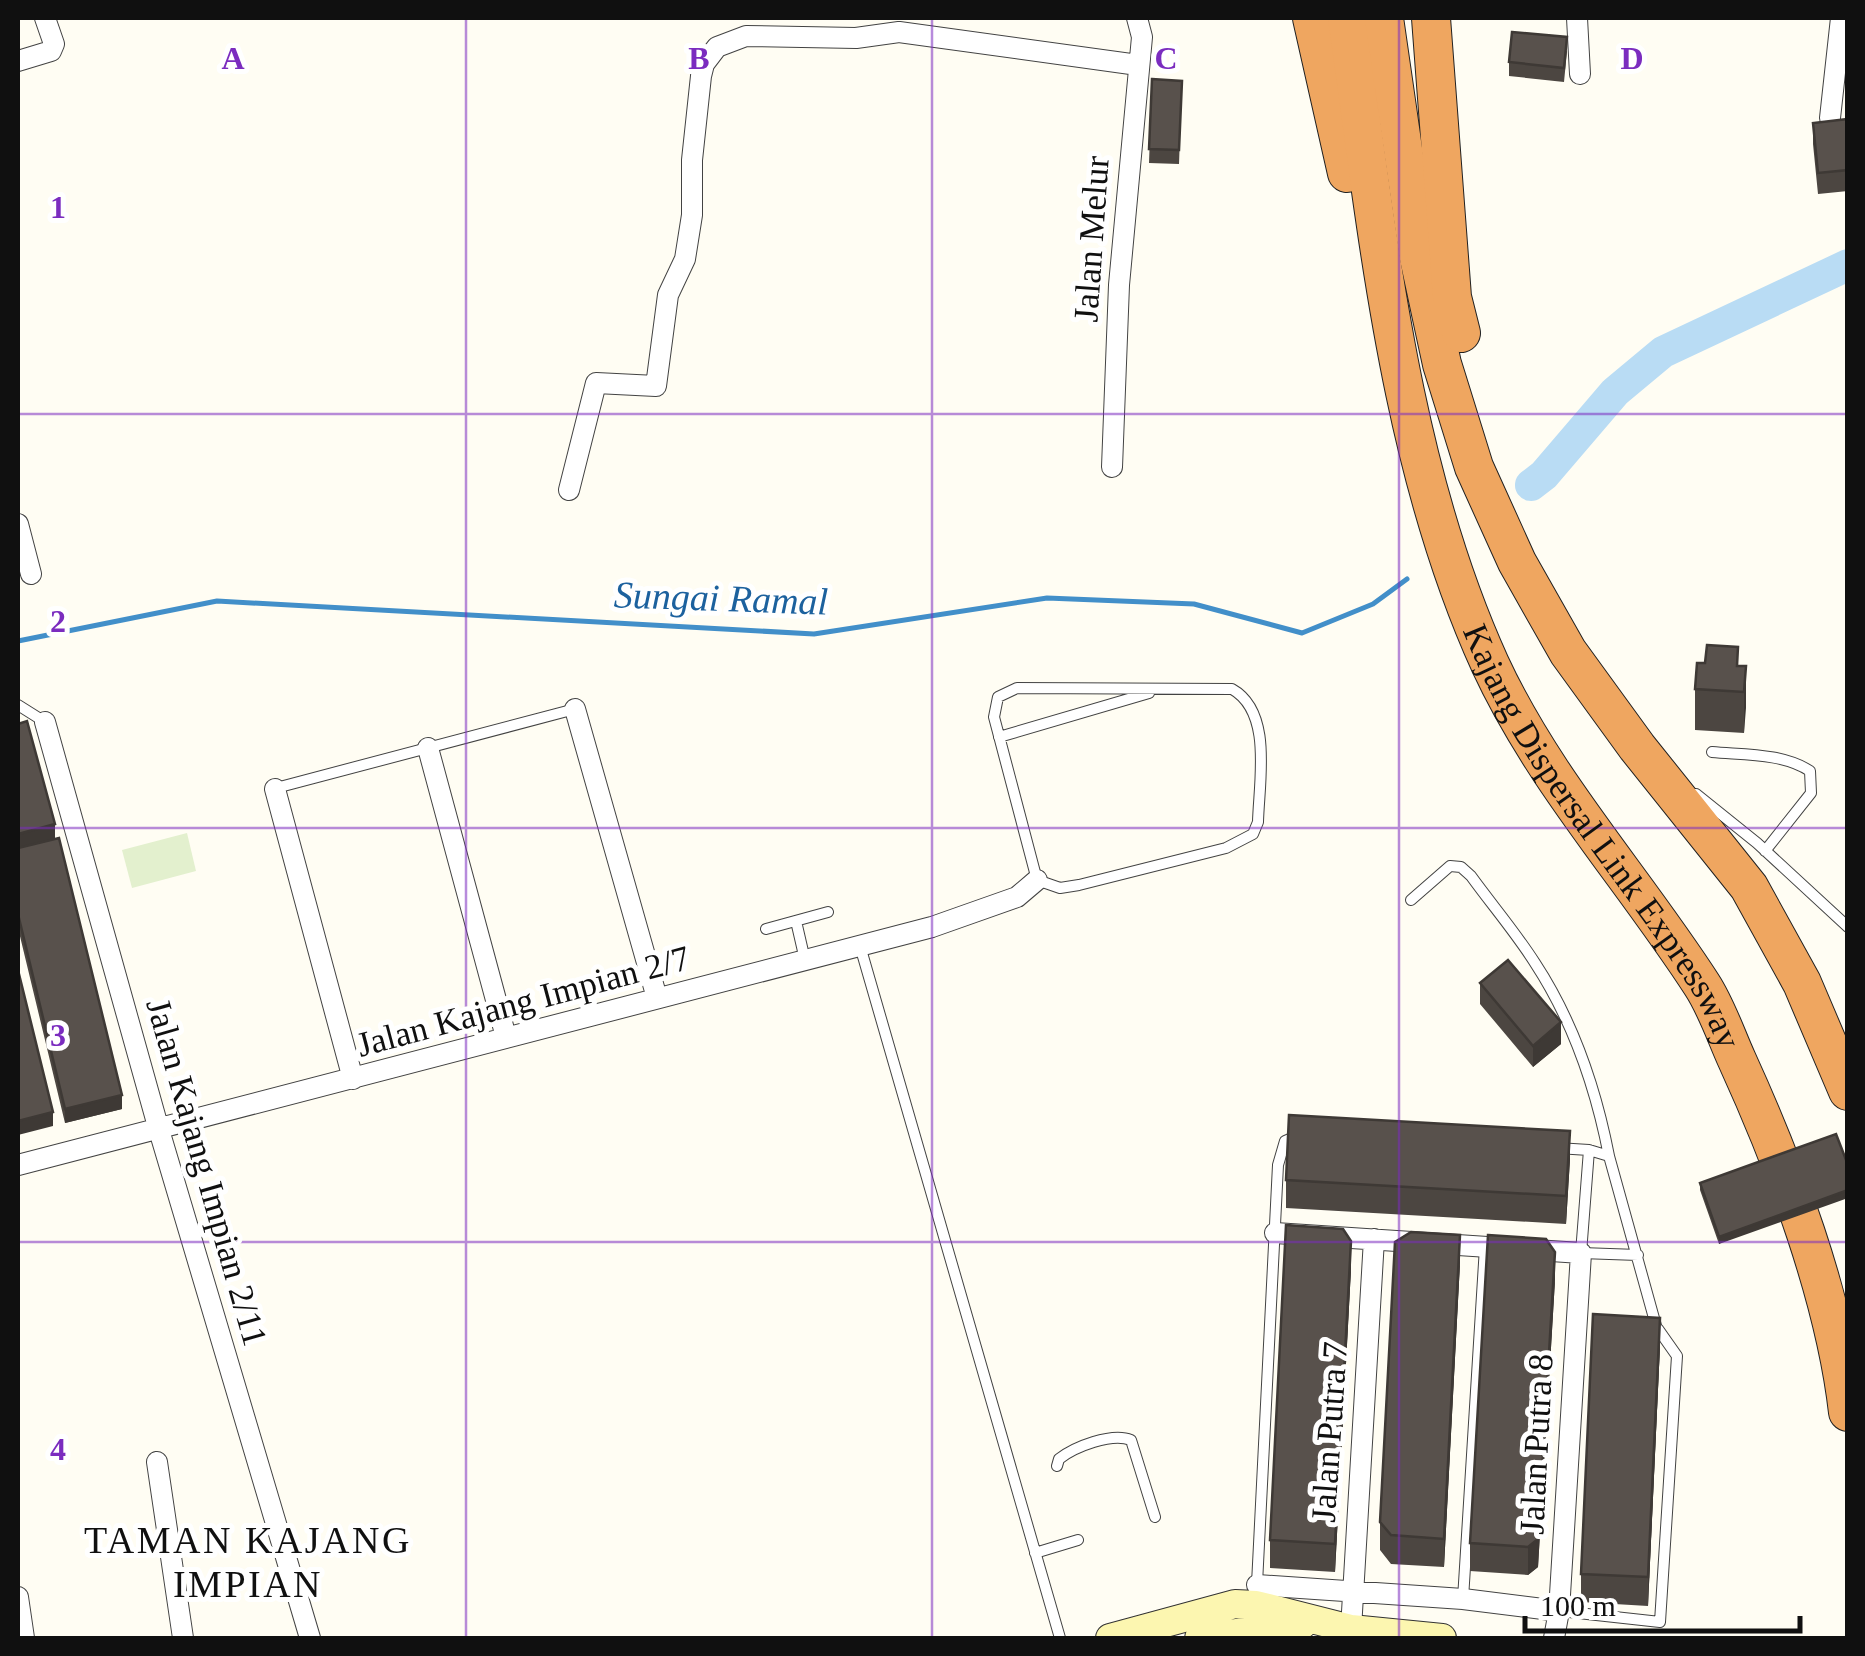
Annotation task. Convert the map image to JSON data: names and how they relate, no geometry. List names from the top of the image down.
{
  "streets": {
    "highway": ["Kajang Dispersal Link Expressway"],
    "street": [
      "Jalan Melur",
      "Jalan Kajang Impian 2/7",
      "Jalan Kajang Impian 2/11",
      "Jalan Putra 7",
      "Jalan Putra 8"
    ]
  },
  "crossings": [
    ["Jalan Kajang Impian 2/7", "Jalan Kajang Impian 2/11"]
  ],
  "districts": ["TAMAN KAJANG IMPIAN"],
  "water": ["Sungai Ramal"],
  "scale_bar": "100 m",
  "grid": {
    "columns": [
      "A",
      "B",
      "C",
      "D"
    ],
    "rows": [
      "1",
      "2",
      "3",
      "4"
    ]
  }
}
